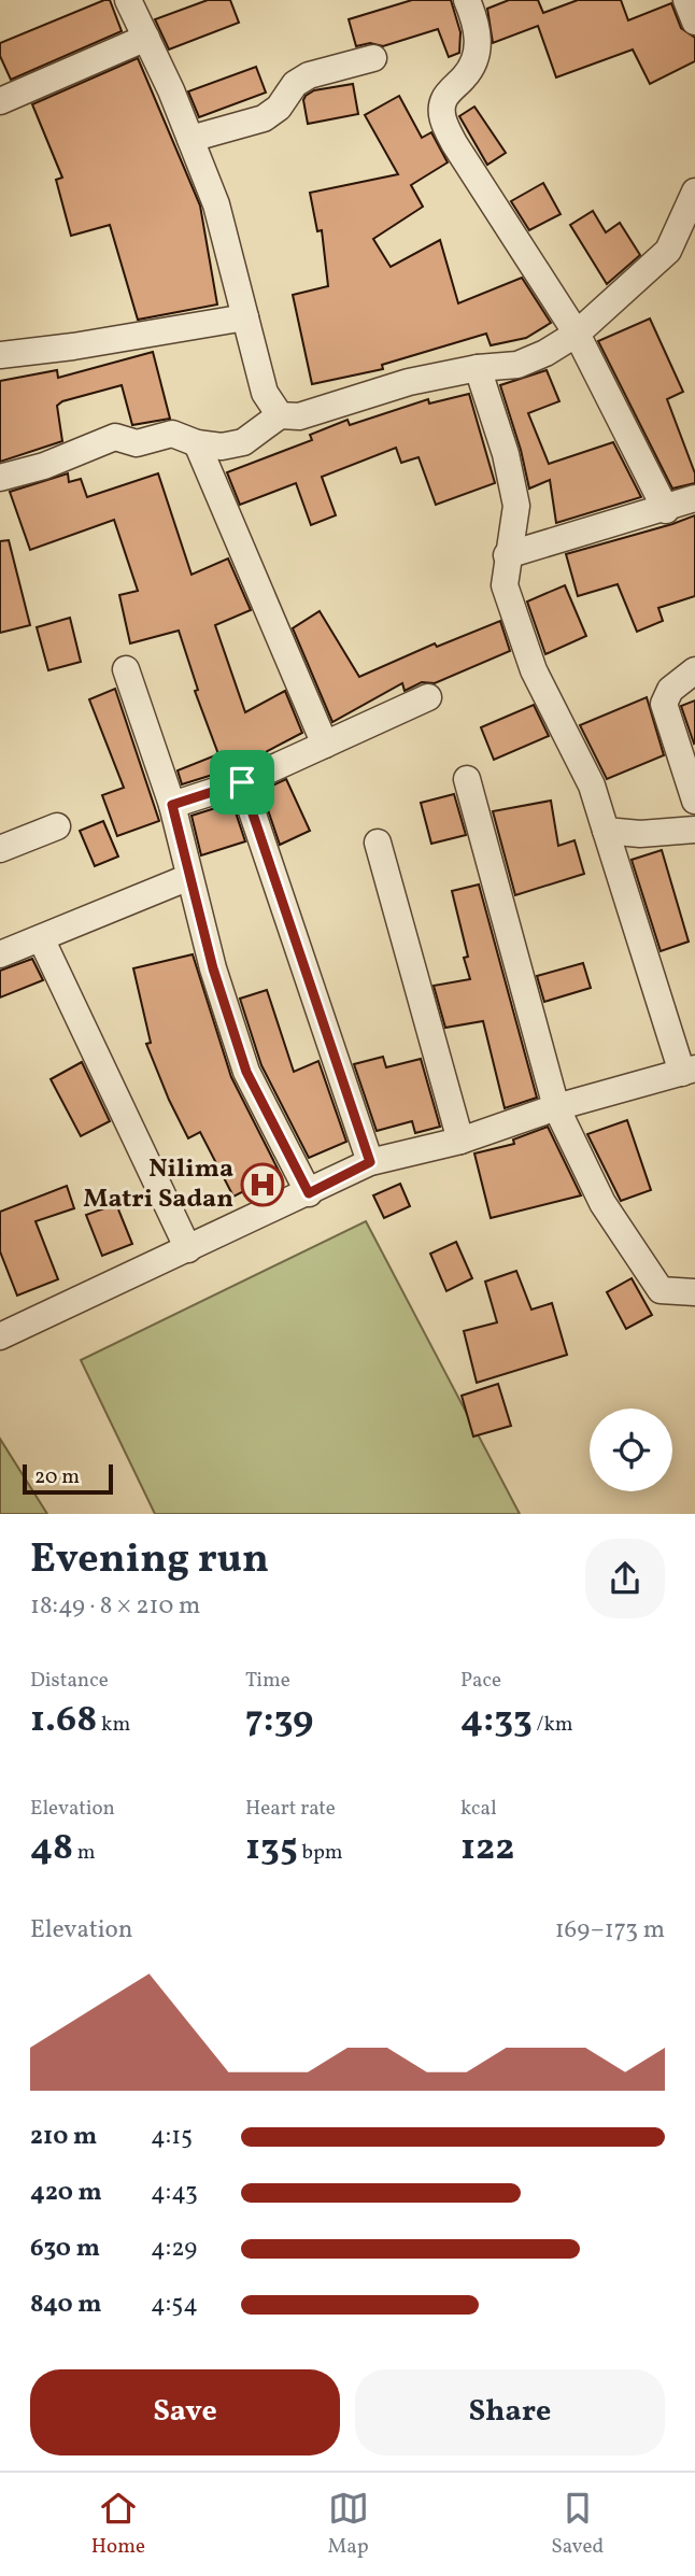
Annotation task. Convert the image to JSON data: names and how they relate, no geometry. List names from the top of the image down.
{
  "places": {
    "hospital": ["Nilima Matri Sadan"]
  },
  "scale_bar": "20 m",
  "page": {
    "scale": "20 m",
    "heading": ["Evening run", "18:49 · 8 × 210 m"],
    "stats": [
      ["Distance", "1.68 km"],
      ["Time", "7:39"],
      ["Pace", "4:33 /km"],
      ["Elevation", "48 m"],
      ["Heart rate", "135 bpm"],
      ["kcal", "122"]
    ],
    "chart": ["Elevation", "169–173 m"],
    "list": [
      {
        "name": "210 m",
        "note": "4:15"
      },
      {
        "name": "420 m",
        "note": "4:43"
      },
      {
        "name": "630 m",
        "note": "4:29"
      },
      {
        "name": "840 m",
        "note": "4:54"
      }
    ],
    "buttons": ["Save", "Share"],
    "tabs": ["Home", "Map", "Saved"]
  }
}
